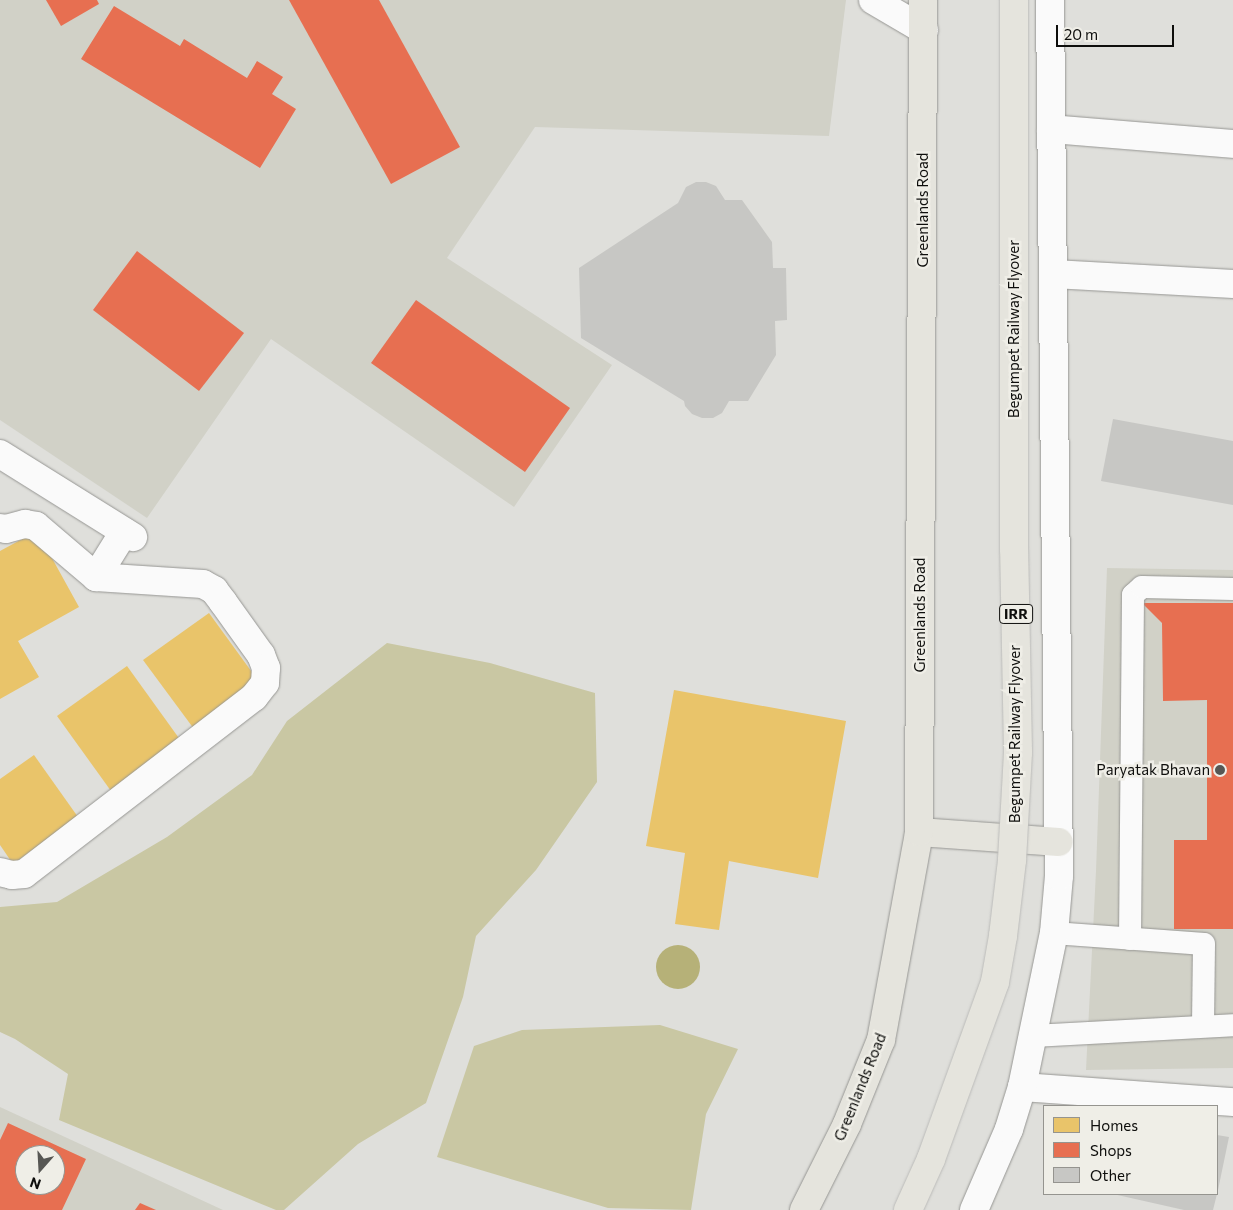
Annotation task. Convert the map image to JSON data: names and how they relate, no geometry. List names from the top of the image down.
{
  "streets": {
    "main road": ["Greenlands Road", "Begumpet Railway Flyover", "IRR"]
  },
  "places": ["Paryatak Bhavan"],
  "legend": ["Homes", "Shops", "Other"],
  "scale_bar": "20 m",
  "north": "bottom"
}
